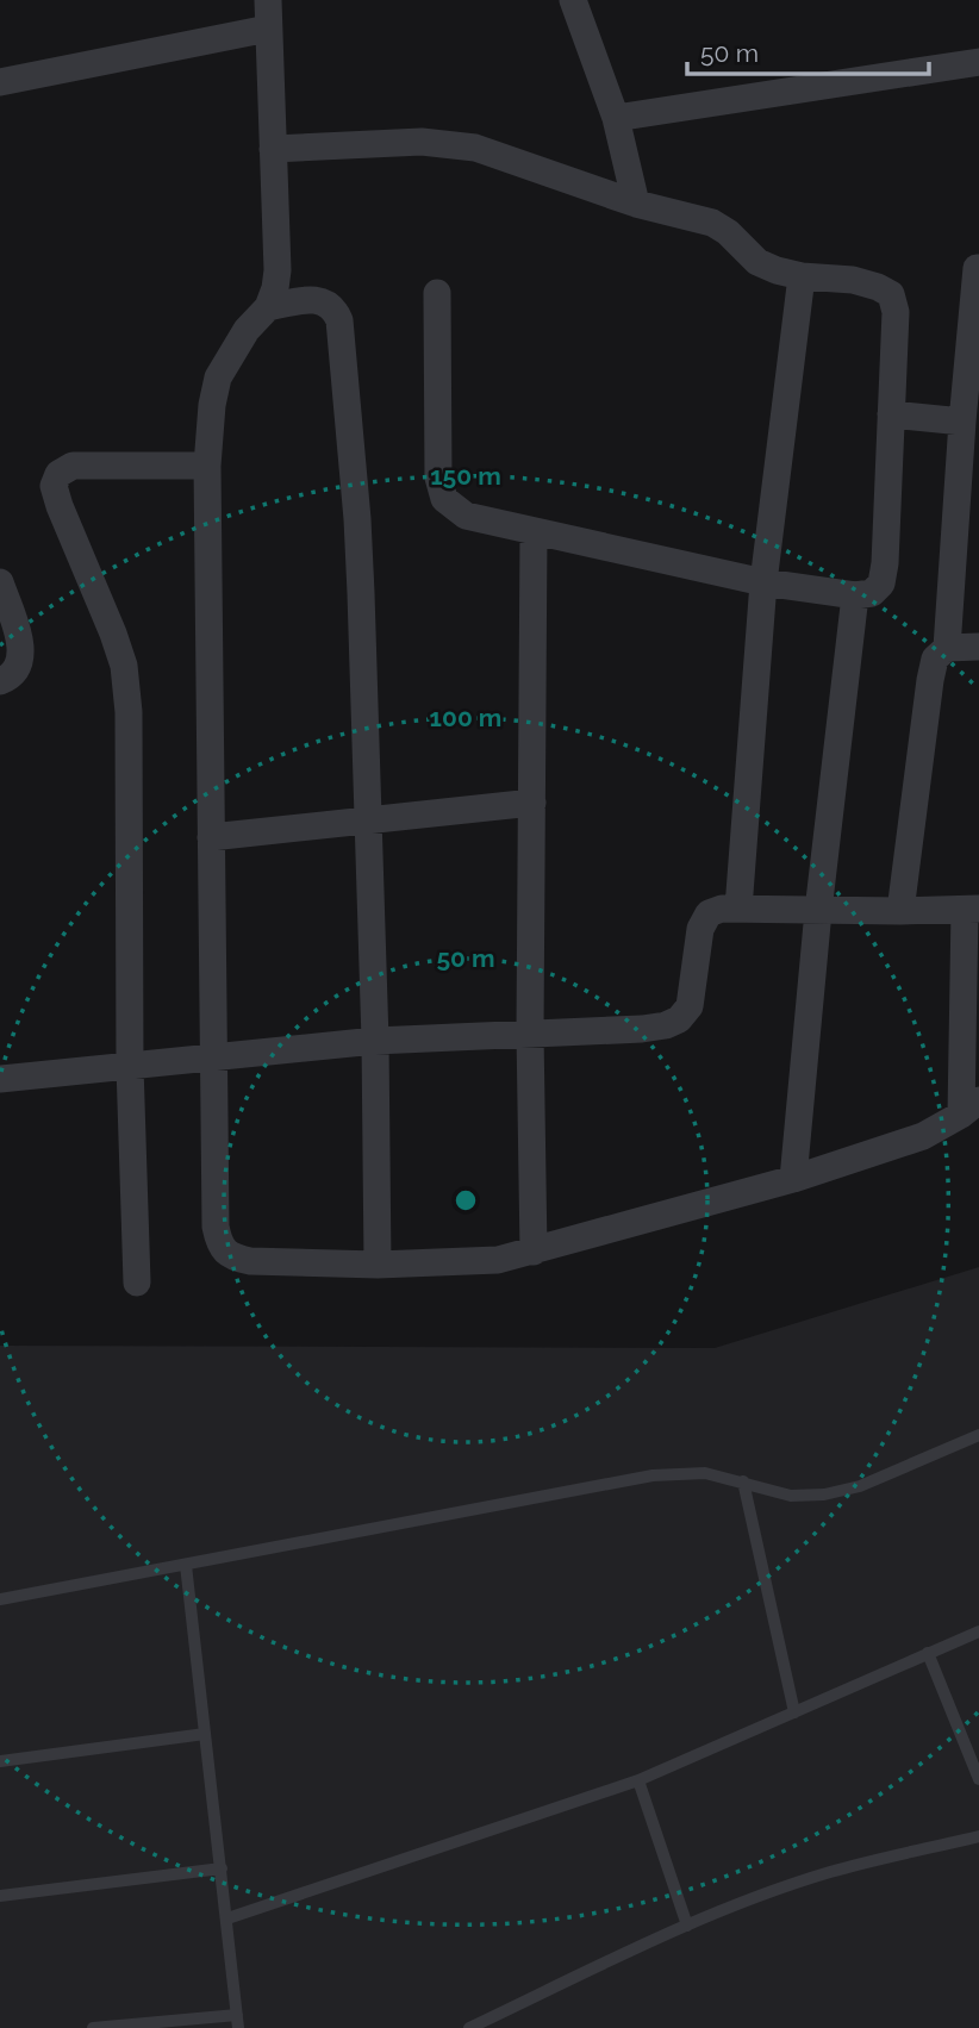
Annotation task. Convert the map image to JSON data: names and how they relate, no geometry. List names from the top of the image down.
{
  "scale_bar": "50 m",
  "rings": ["150 m", "100 m", "50 m"]
}
